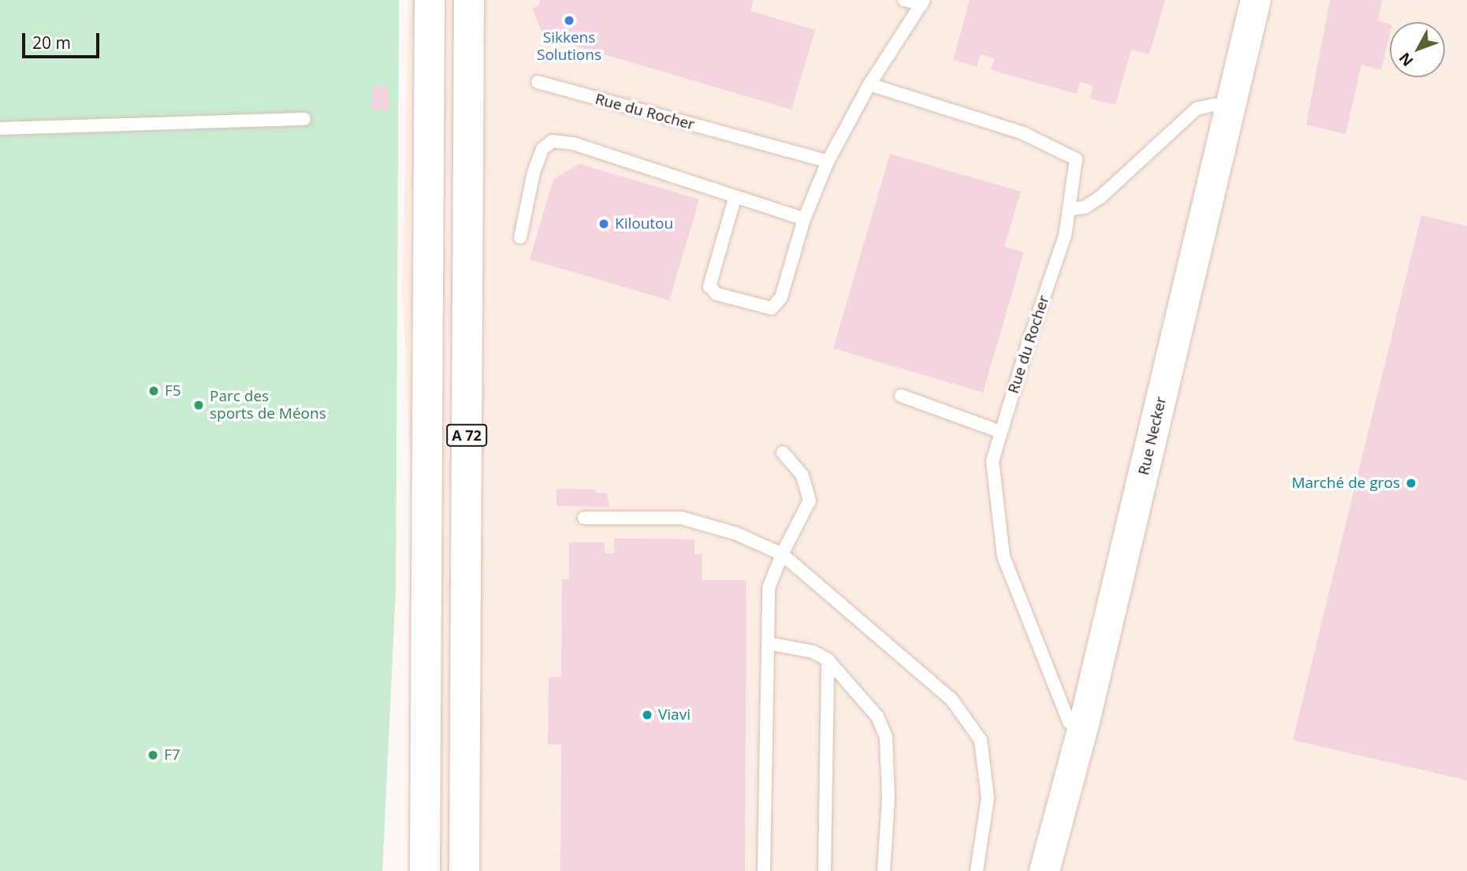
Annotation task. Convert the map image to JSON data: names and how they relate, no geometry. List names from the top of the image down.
{
  "streets": {
    "main road": ["A 72", "Rue Necker"],
    "lane": ["Rue du Rocher"]
  },
  "crossings": [
    ["Rue du Rocher", "Rue Necker"]
  ],
  "places": [
    "Sikkens Solutions",
    "Kiloutou",
    "F5",
    "Parc des sports de Méons",
    "Marché de gros",
    "Viavi",
    "F7"
  ],
  "scale_bar": "20 m",
  "north": "bottom left"
}
